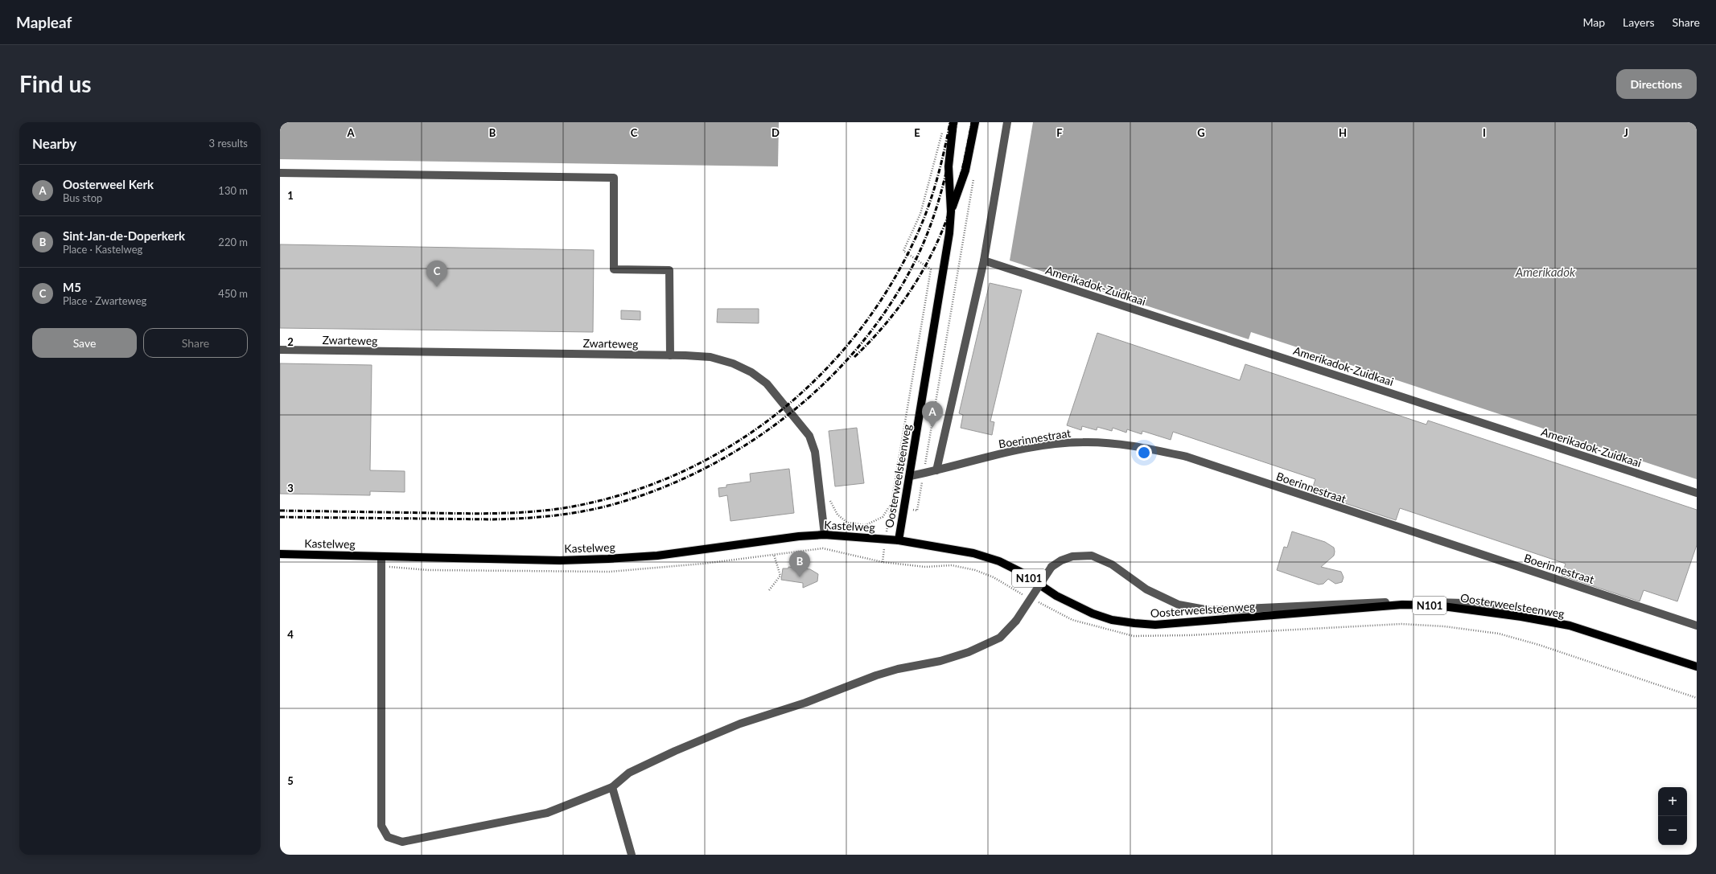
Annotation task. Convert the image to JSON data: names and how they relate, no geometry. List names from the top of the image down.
{
  "streets": {
    "main road": ["Oosterweelsteenweg", "Kastelweg", "N101"],
    "street": ["Amerikadok-Zuidkaai", "Zwarteweg", "Boerinnestraat"]
  },
  "crossings": [
    ["Zwarteweg", "Kastelweg"],
    ["Boerinnestraat", "Oosterweelsteenweg"],
    ["Oosterweelsteenweg", "Kastelweg"]
  ],
  "water": ["Amerikadok"],
  "page": {
    "header": "Mapleaf",
    "nav": ["Map", "Layers", "Share"],
    "buttons": [
      "Directions",
      ["Save", "Share"]
    ],
    "title": "Find us",
    "heading": ["Nearby", "3 results"],
    "list": [
      {
        "mark": "A",
        "name": "Oosterweel Kerk",
        "note": "Bus stop",
        "value": "130 m"
      },
      {
        "mark": "B",
        "name": "Sint-Jan-de-Doperkerk",
        "note": "Place · Kastelweg",
        "value": "220 m"
      },
      {
        "mark": "C",
        "name": "M5",
        "note": "Place · Zwarteweg",
        "value": "450 m"
      }
    ],
    "pins": ["C", "A", "B"],
    "map_buttons": ["+", "−"]
  },
  "grid": {
    "columns": [
      "A",
      "B",
      "C",
      "D",
      "E",
      "F",
      "G",
      "H",
      "I",
      "J"
    ],
    "rows": [
      "1",
      "2",
      "3",
      "4",
      "5"
    ]
  }
}
